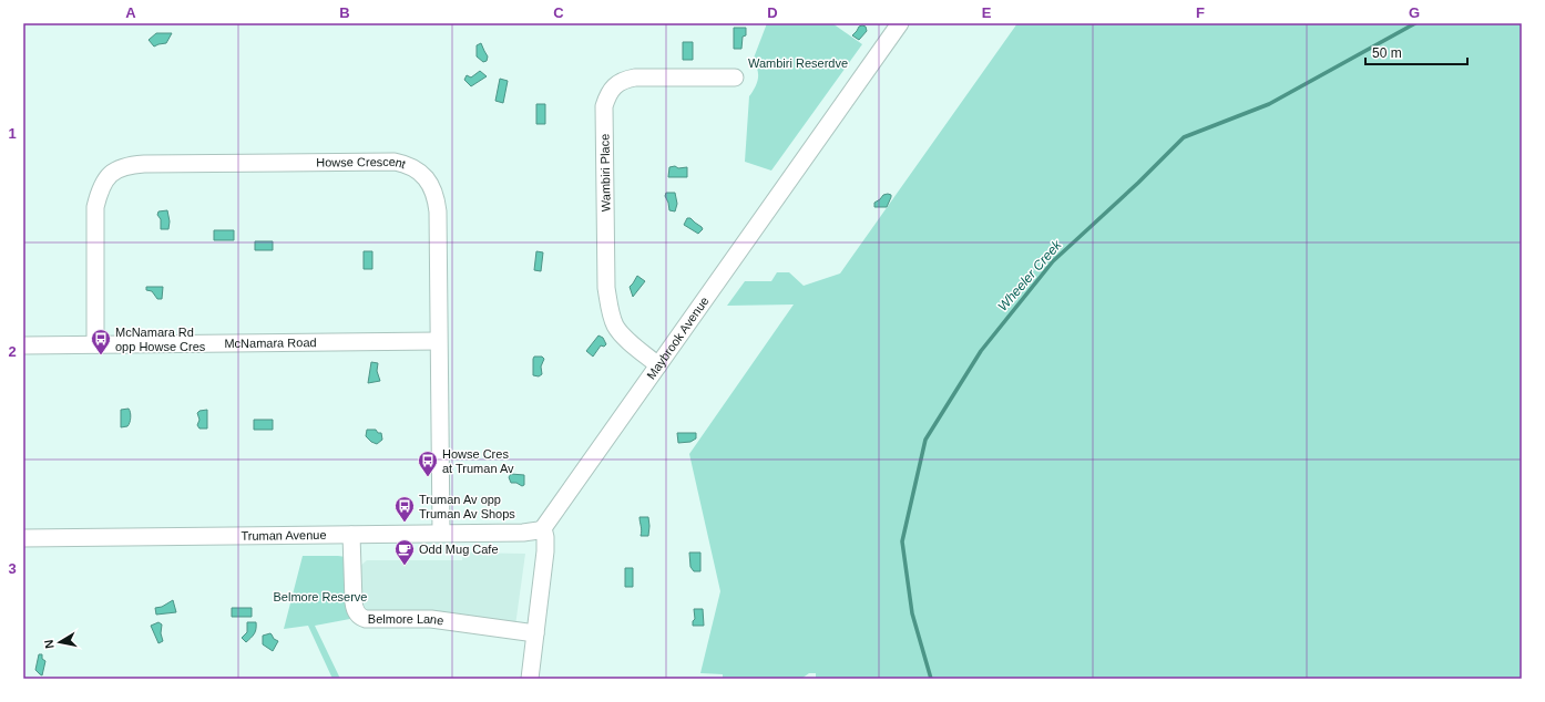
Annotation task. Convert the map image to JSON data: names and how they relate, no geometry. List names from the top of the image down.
{
  "streets": {
    "street": [
      "Howse Crescent",
      "Wambiri Place",
      "Maybrook Avenue",
      "McNamara Road",
      "Truman Avenue",
      "Belmore Lane"
    ]
  },
  "crossings": [
    ["Howse Crescent", "McNamara Road"],
    ["Howse Crescent", "Truman Avenue"],
    ["Wambiri Place", "Maybrook Avenue"],
    ["Maybrook Avenue", "Truman Avenue"],
    ["Truman Avenue", "Belmore Lane"]
  ],
  "water": ["Wheeler Creek"],
  "parks": ["Wambiri Reserdve", "Belmore Reserve"],
  "places": {
    "bus stop": ["McNamara Rd opp Howse Cres", "Howse Cres at Truman Av", "Truman Av opp Truman Av Shops"],
    "cafe": ["Odd Mug Cafe"]
  },
  "scale_bar": "50 m",
  "north": "left",
  "grid": {
    "columns": [
      "A",
      "B",
      "C",
      "D",
      "E",
      "F",
      "G"
    ],
    "rows": ["1", "2", "3"]
  }
}
